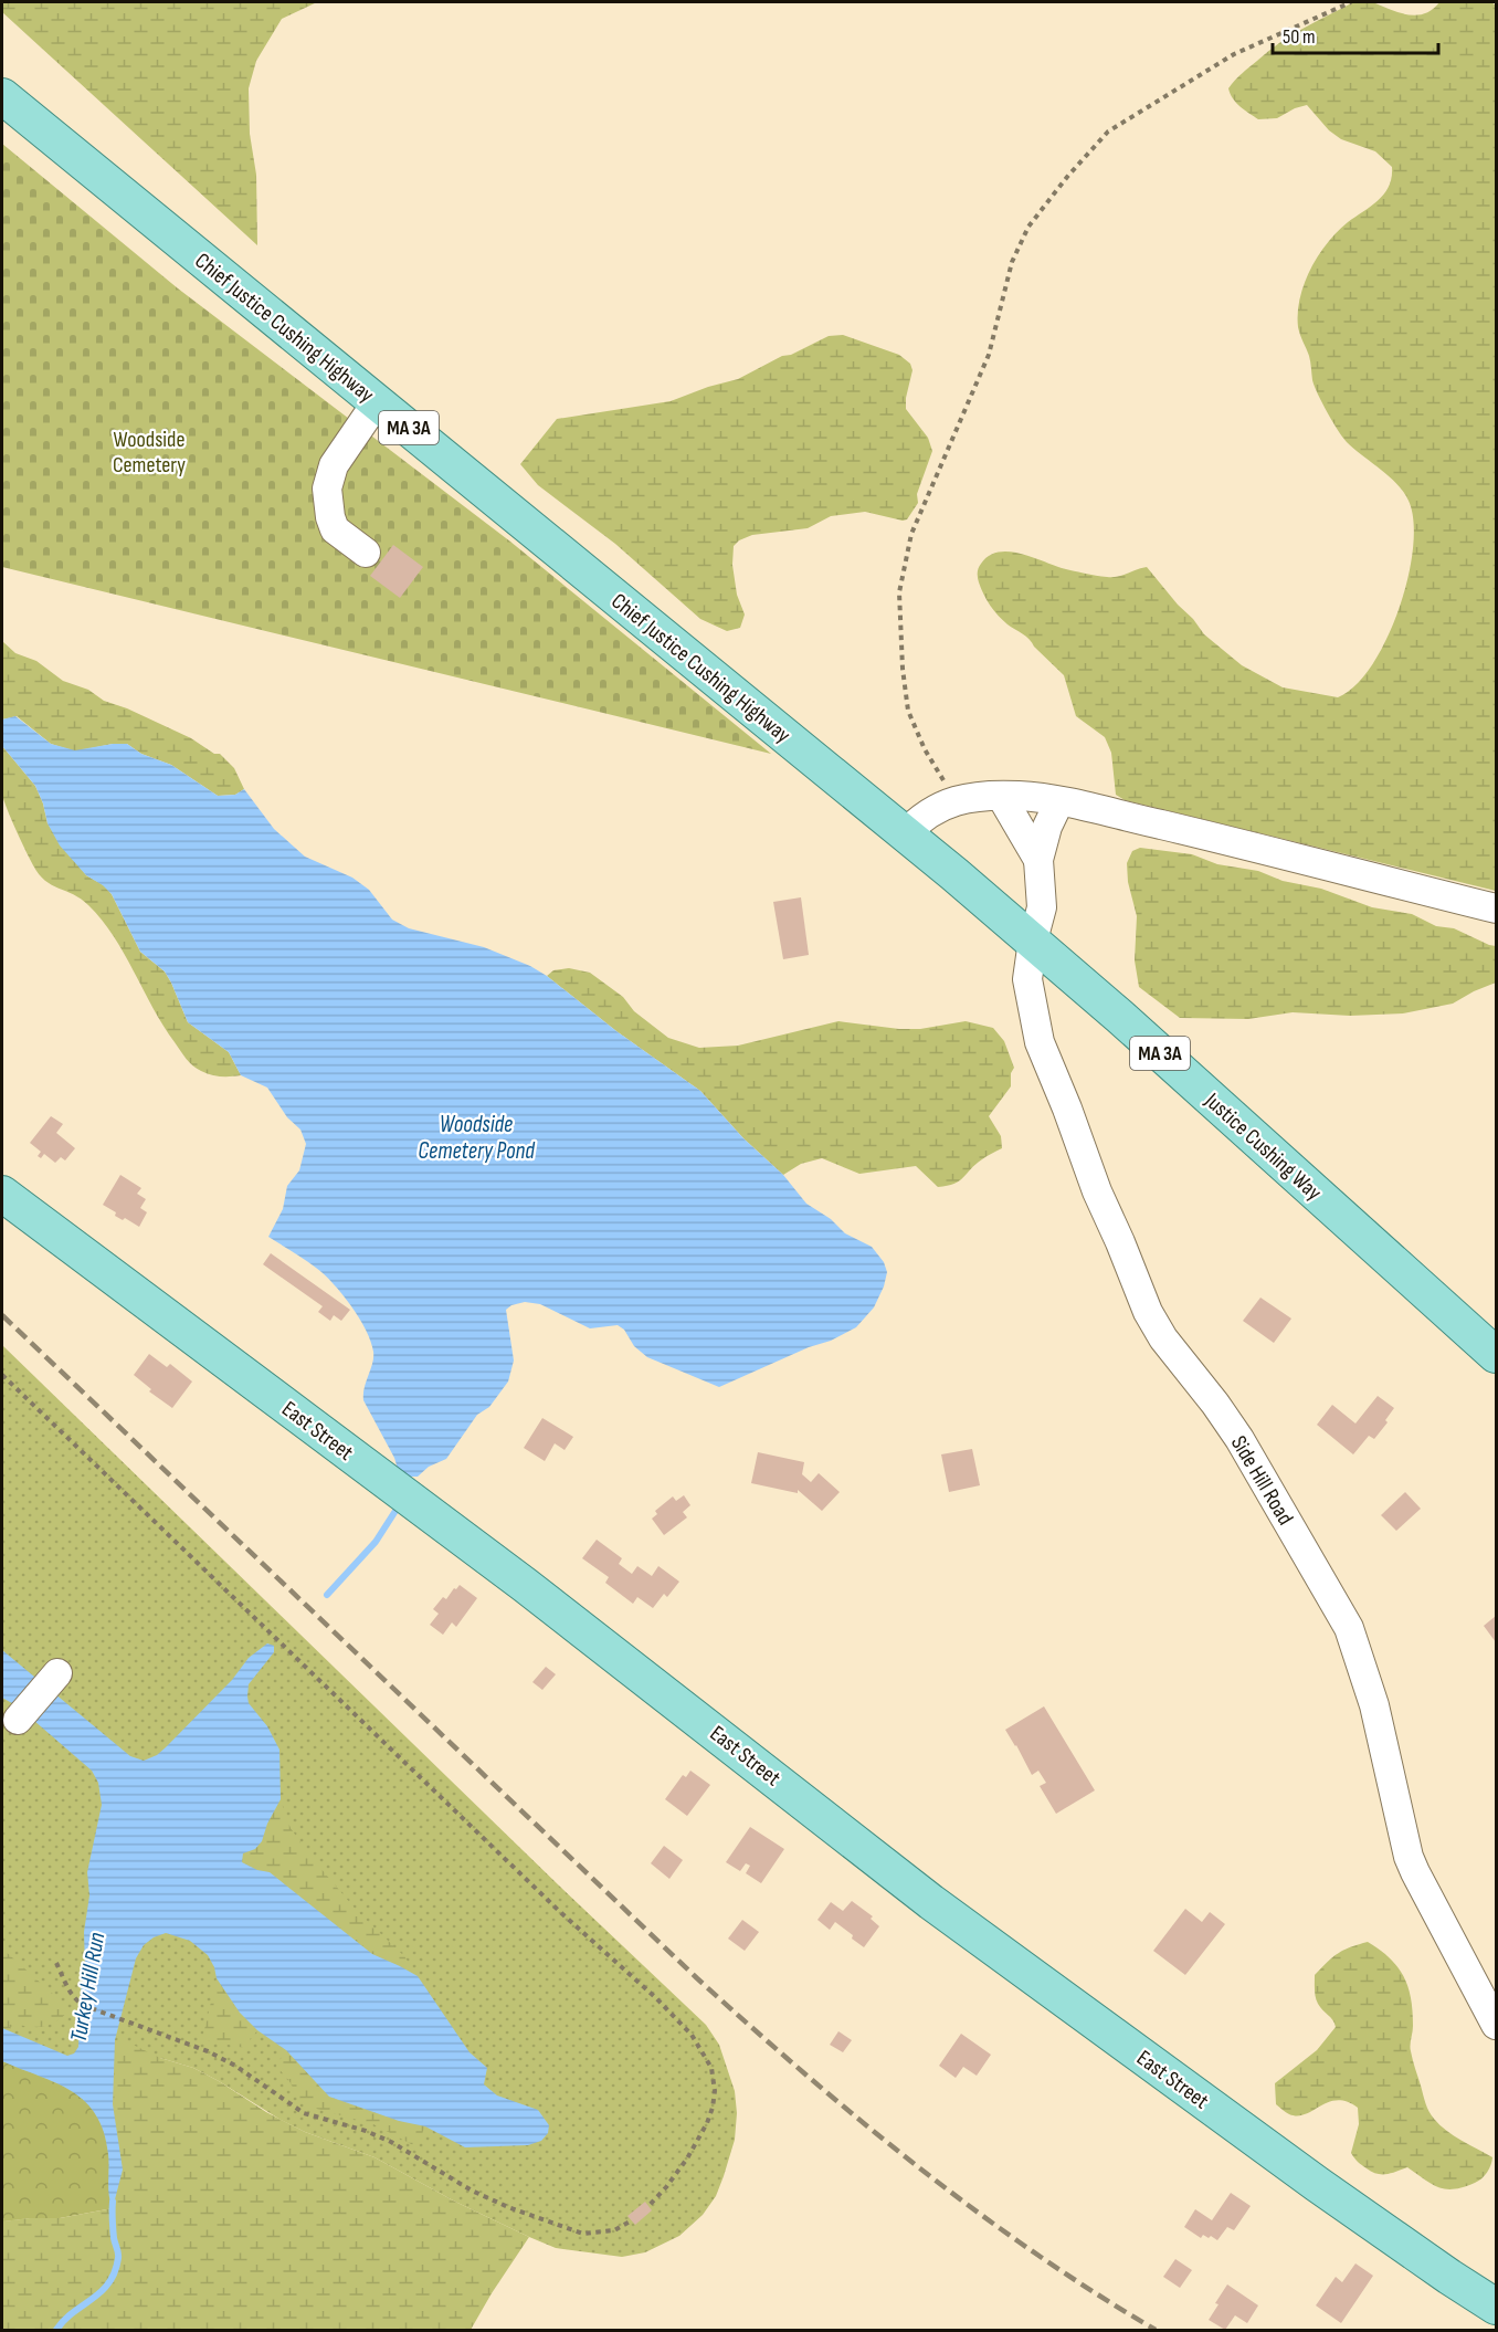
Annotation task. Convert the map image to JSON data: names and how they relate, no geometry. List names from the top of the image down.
{
  "streets": {
    "main road": [
      "Chief Justice Cushing Highway",
      "MA 3A",
      "Justice Cushing Way",
      "East Street"
    ],
    "street": ["Side Hill Road"]
  },
  "crossings": [
    ["Chief Justice Cushing Highway", "Justice Cushing Way"],
    ["Justice Cushing Way", "Side Hill Road"]
  ],
  "water": ["Woodside Cemetery Pond", "Turkey Hill Run"],
  "parks": ["Woodside Cemetery"],
  "scale_bar": "50 m"
}
